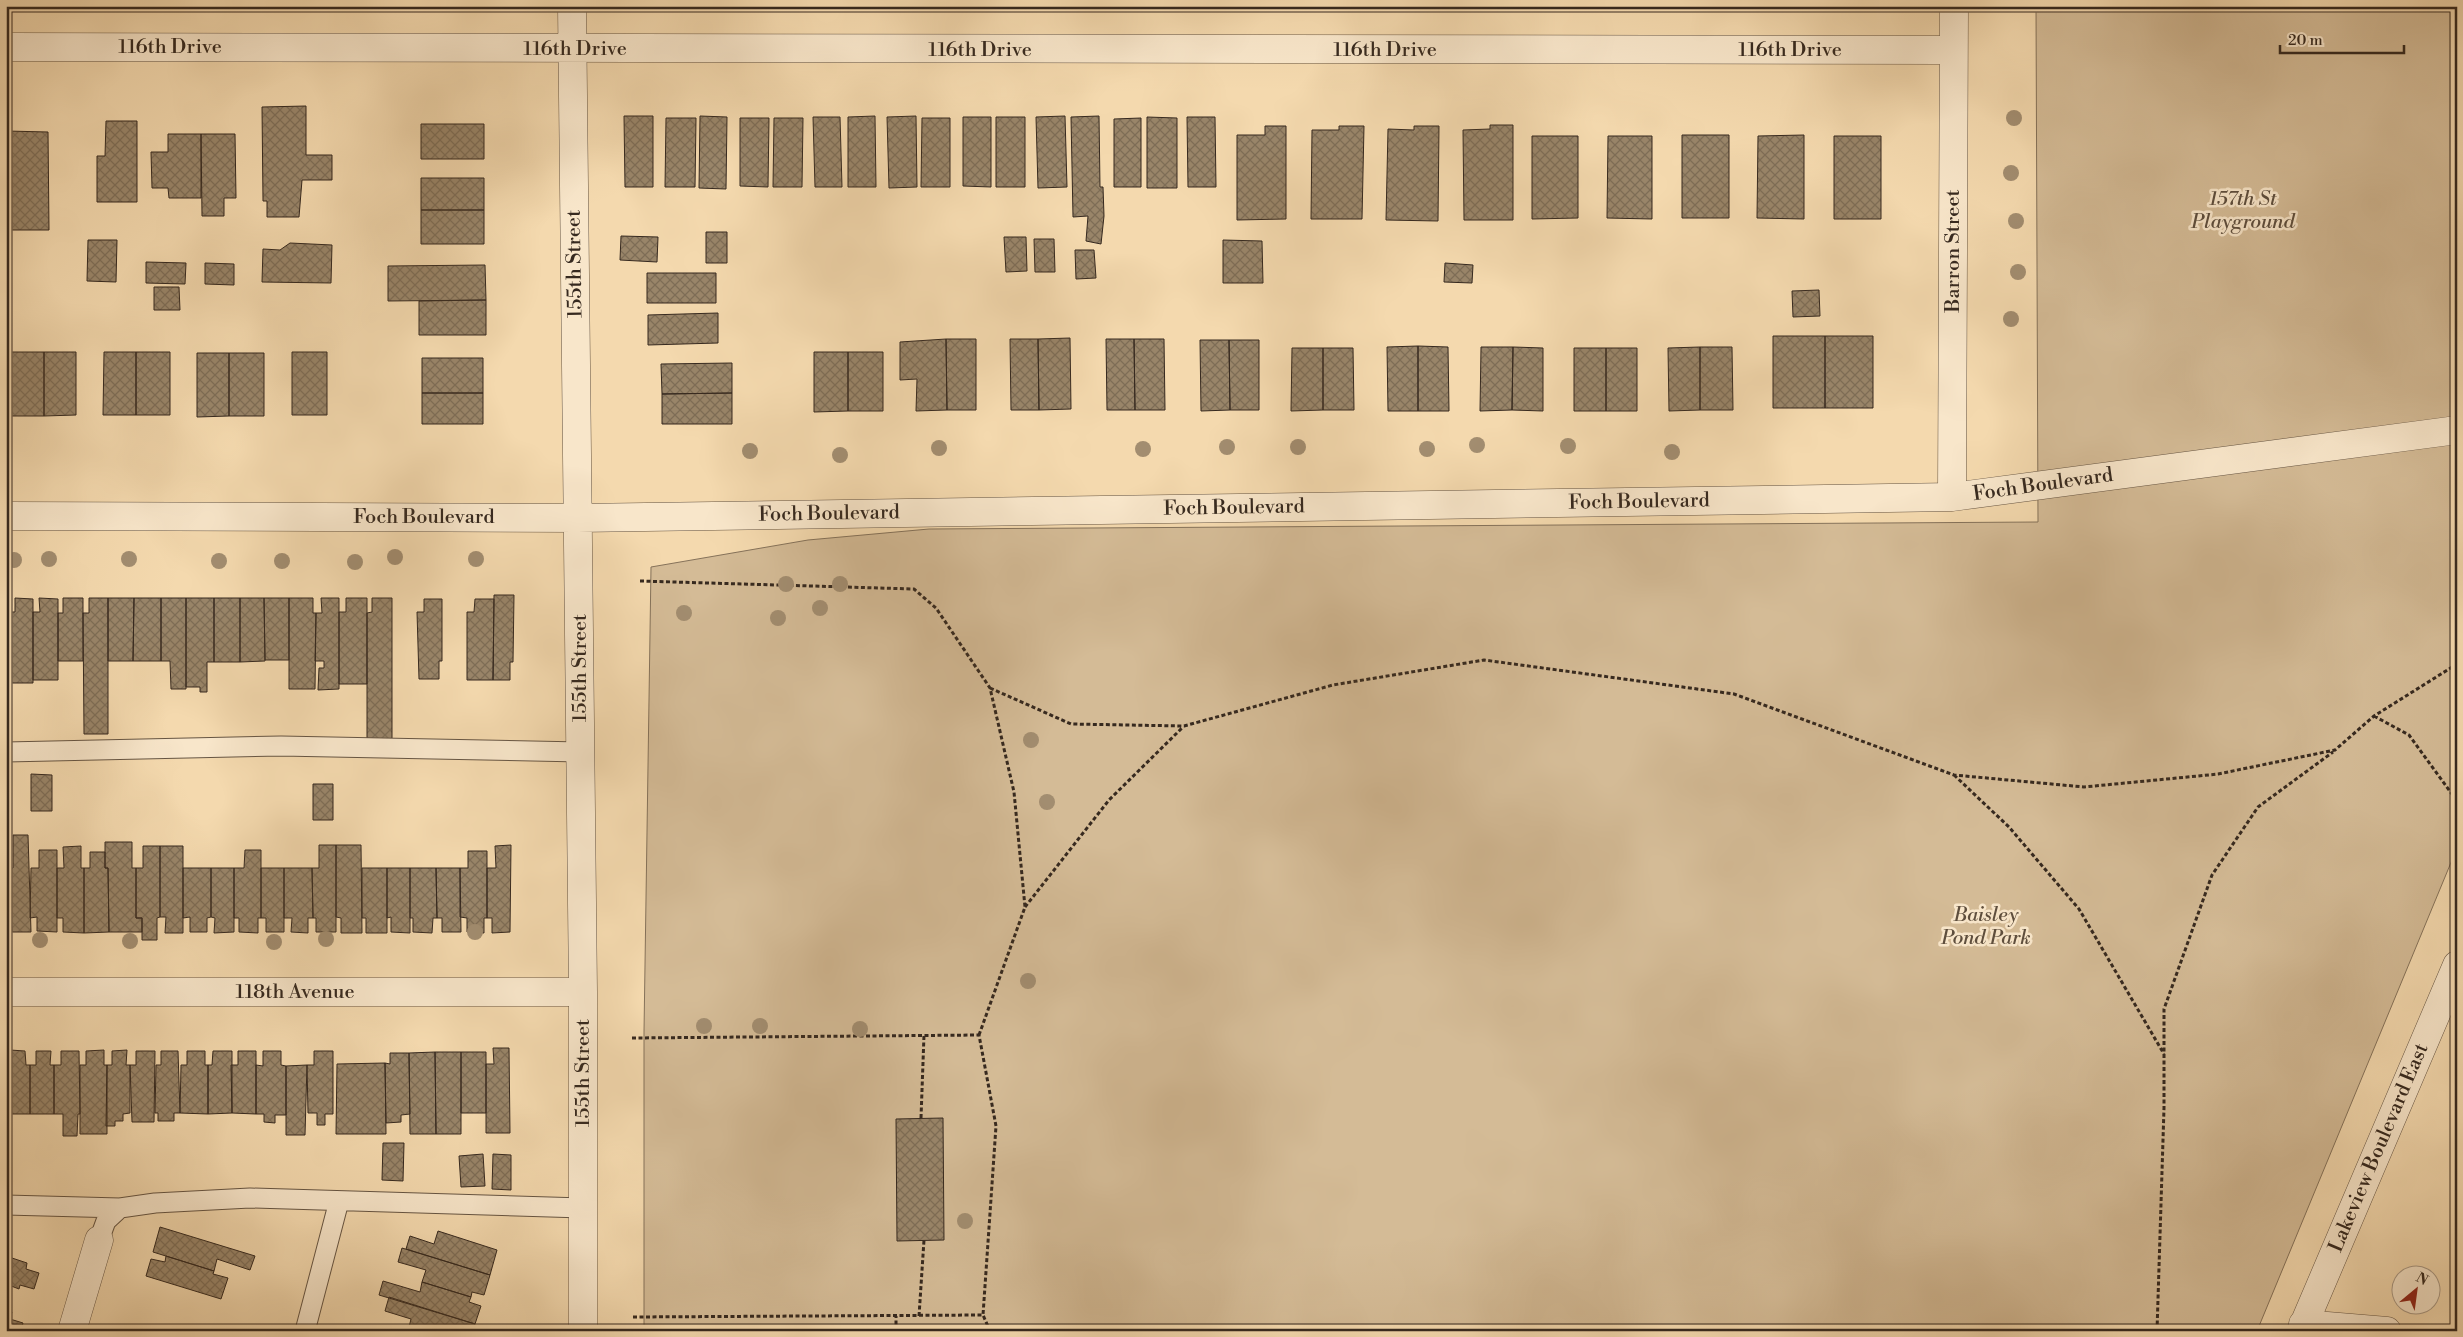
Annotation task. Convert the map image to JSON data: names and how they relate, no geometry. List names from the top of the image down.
{
  "streets": {
    "street": [
      "116th Drive",
      "Barron Street",
      "155th Street",
      "Foch Boulevard",
      "118th Avenue",
      "Lakeview Boulevard East"
    ]
  },
  "crossings": [
    ["116th Drive", "Barron Street"],
    ["116th Drive", "155th Street"],
    ["Barron Street", "Foch Boulevard"],
    ["155th Street", "Foch Boulevard"],
    ["155th Street", "118th Avenue"]
  ],
  "parks": ["157th St Playground", "Baisley Pond Park"],
  "scale_bar": "20 m",
  "north": "top right"
}
